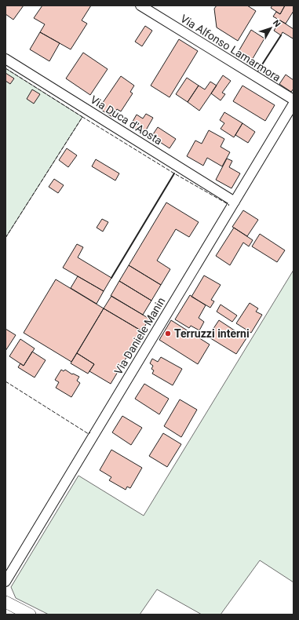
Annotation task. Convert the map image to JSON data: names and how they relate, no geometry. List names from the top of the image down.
{
  "streets": {
    "street": ["Via Alfonso Lamarmora", "Via Duca d'Aosta", "Via Daniele Manin"]
  },
  "crossings": [
    ["Via Duca d'Aosta", "Via Daniele Manin"]
  ],
  "places": ["Terruzzi interni"],
  "north": "top right"
}
